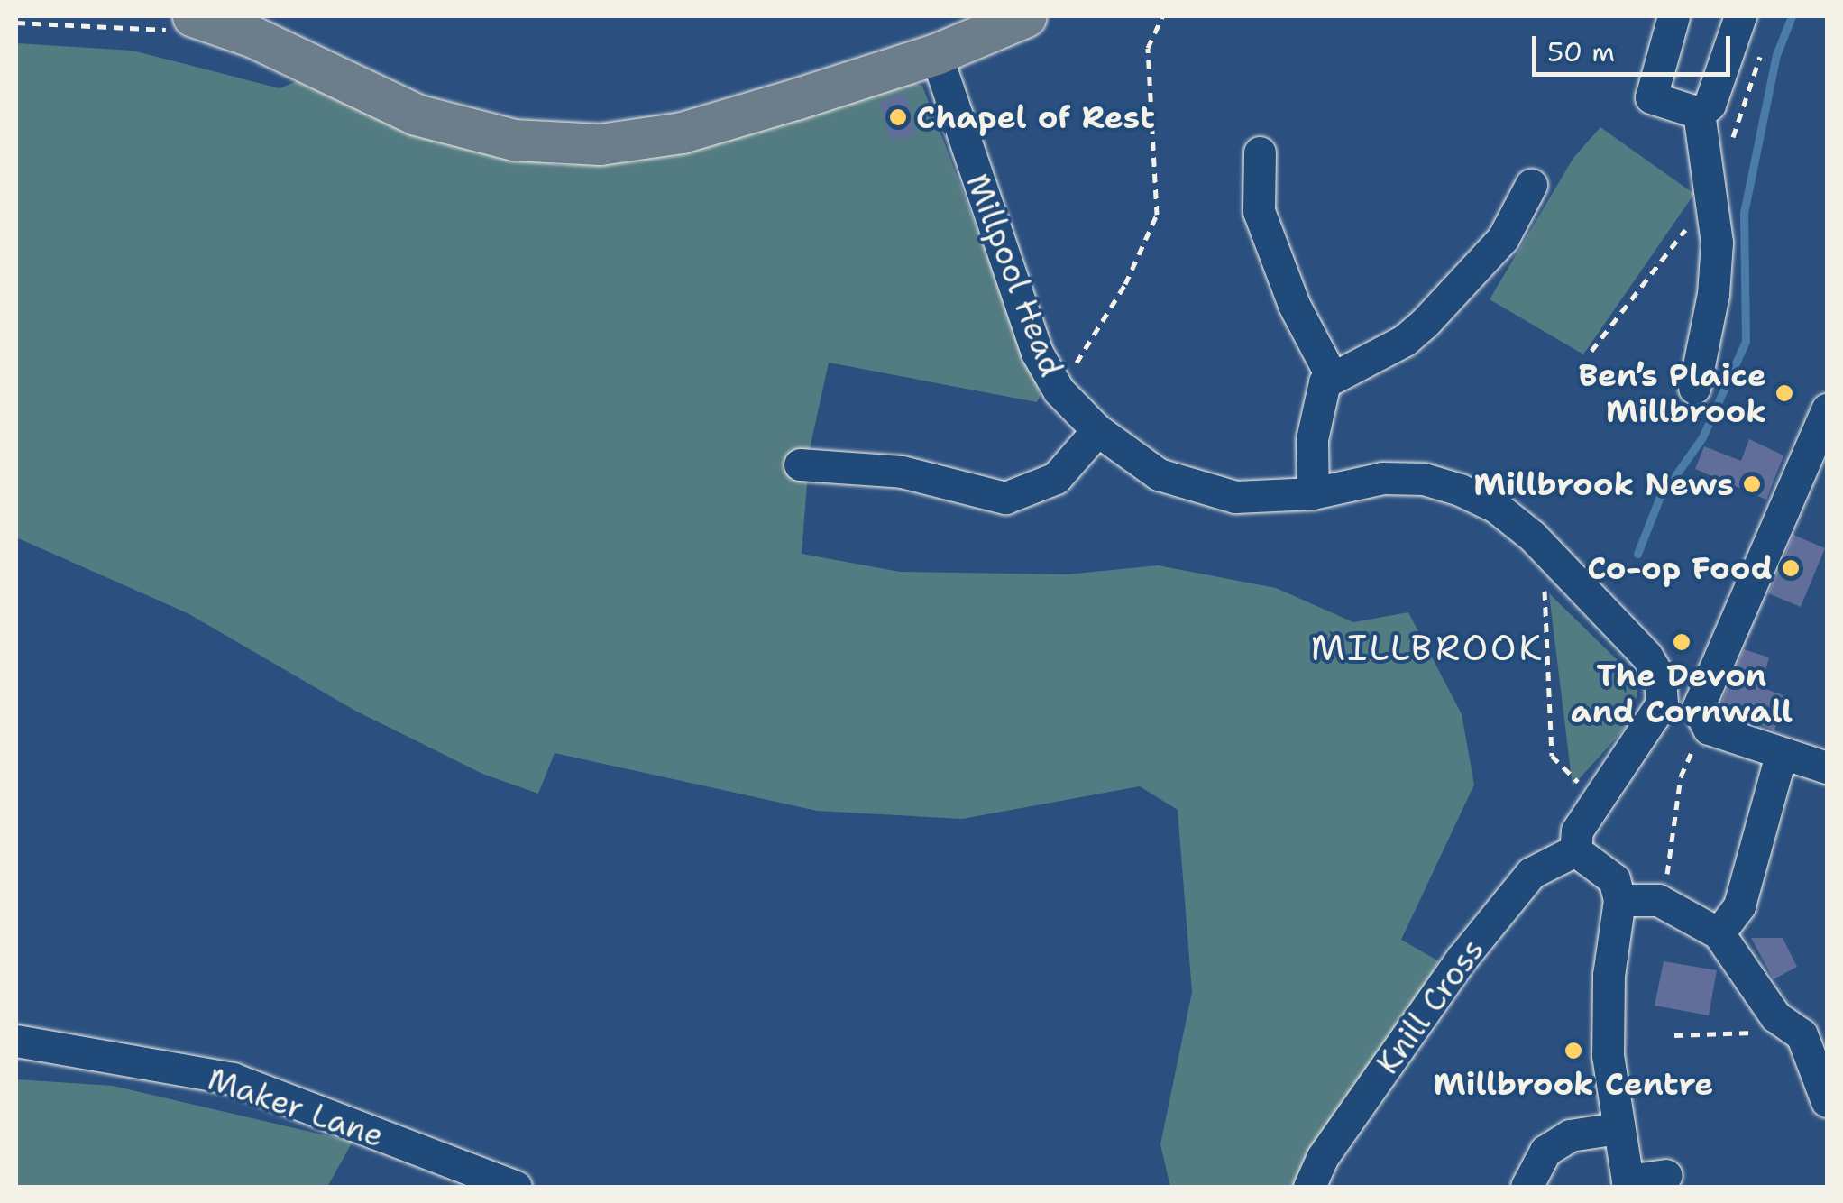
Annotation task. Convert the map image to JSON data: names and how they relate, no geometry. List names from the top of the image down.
{
  "streets": {
    "street": ["Millpool Head", "Knill Cross", "Maker Lane"]
  },
  "districts": ["MILLBROOK"],
  "places": [
    "Chapel of Rest",
    "Ben’s Plaice Millbrook",
    "Millbrook News",
    "Co-op Food",
    "The Devon and Cornwall",
    "Millbrook Centre"
  ],
  "scale_bar": "50 m"
}
